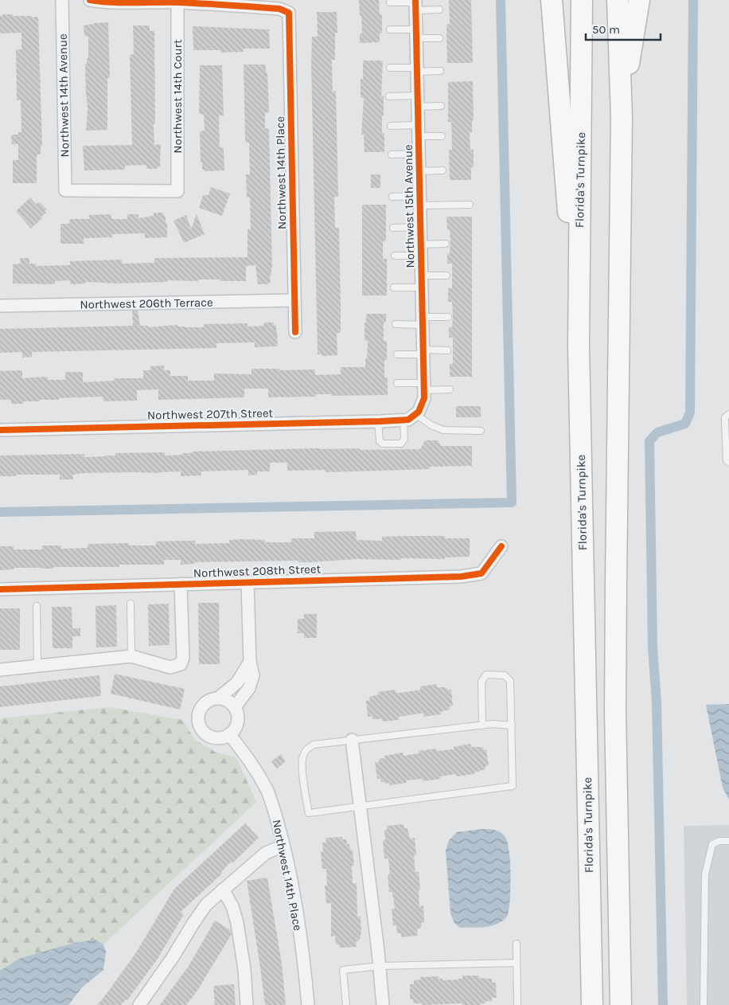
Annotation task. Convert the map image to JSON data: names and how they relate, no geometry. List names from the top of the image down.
{
  "streets": {
    "highway": ["Florida's Turnpike"],
    "street": [
      "Northwest 14th Avenue",
      "Northwest 14th Court",
      "Northwest 14th Place",
      "Northwest 15th Avenue",
      "Northwest 206th Terrace",
      "Northwest 207th Street",
      "Northwest 208th Street"
    ]
  },
  "crossings": [
    ["Northwest 14th Avenue", "Northwest 14th Court"],
    ["Northwest 14th Court", "Northwest 14th Place"],
    ["Northwest 14th Place", "Northwest 206th Terrace"],
    ["Northwest 15th Avenue", "Northwest 207th Street"]
  ],
  "scale_bar": "50 m"
}
